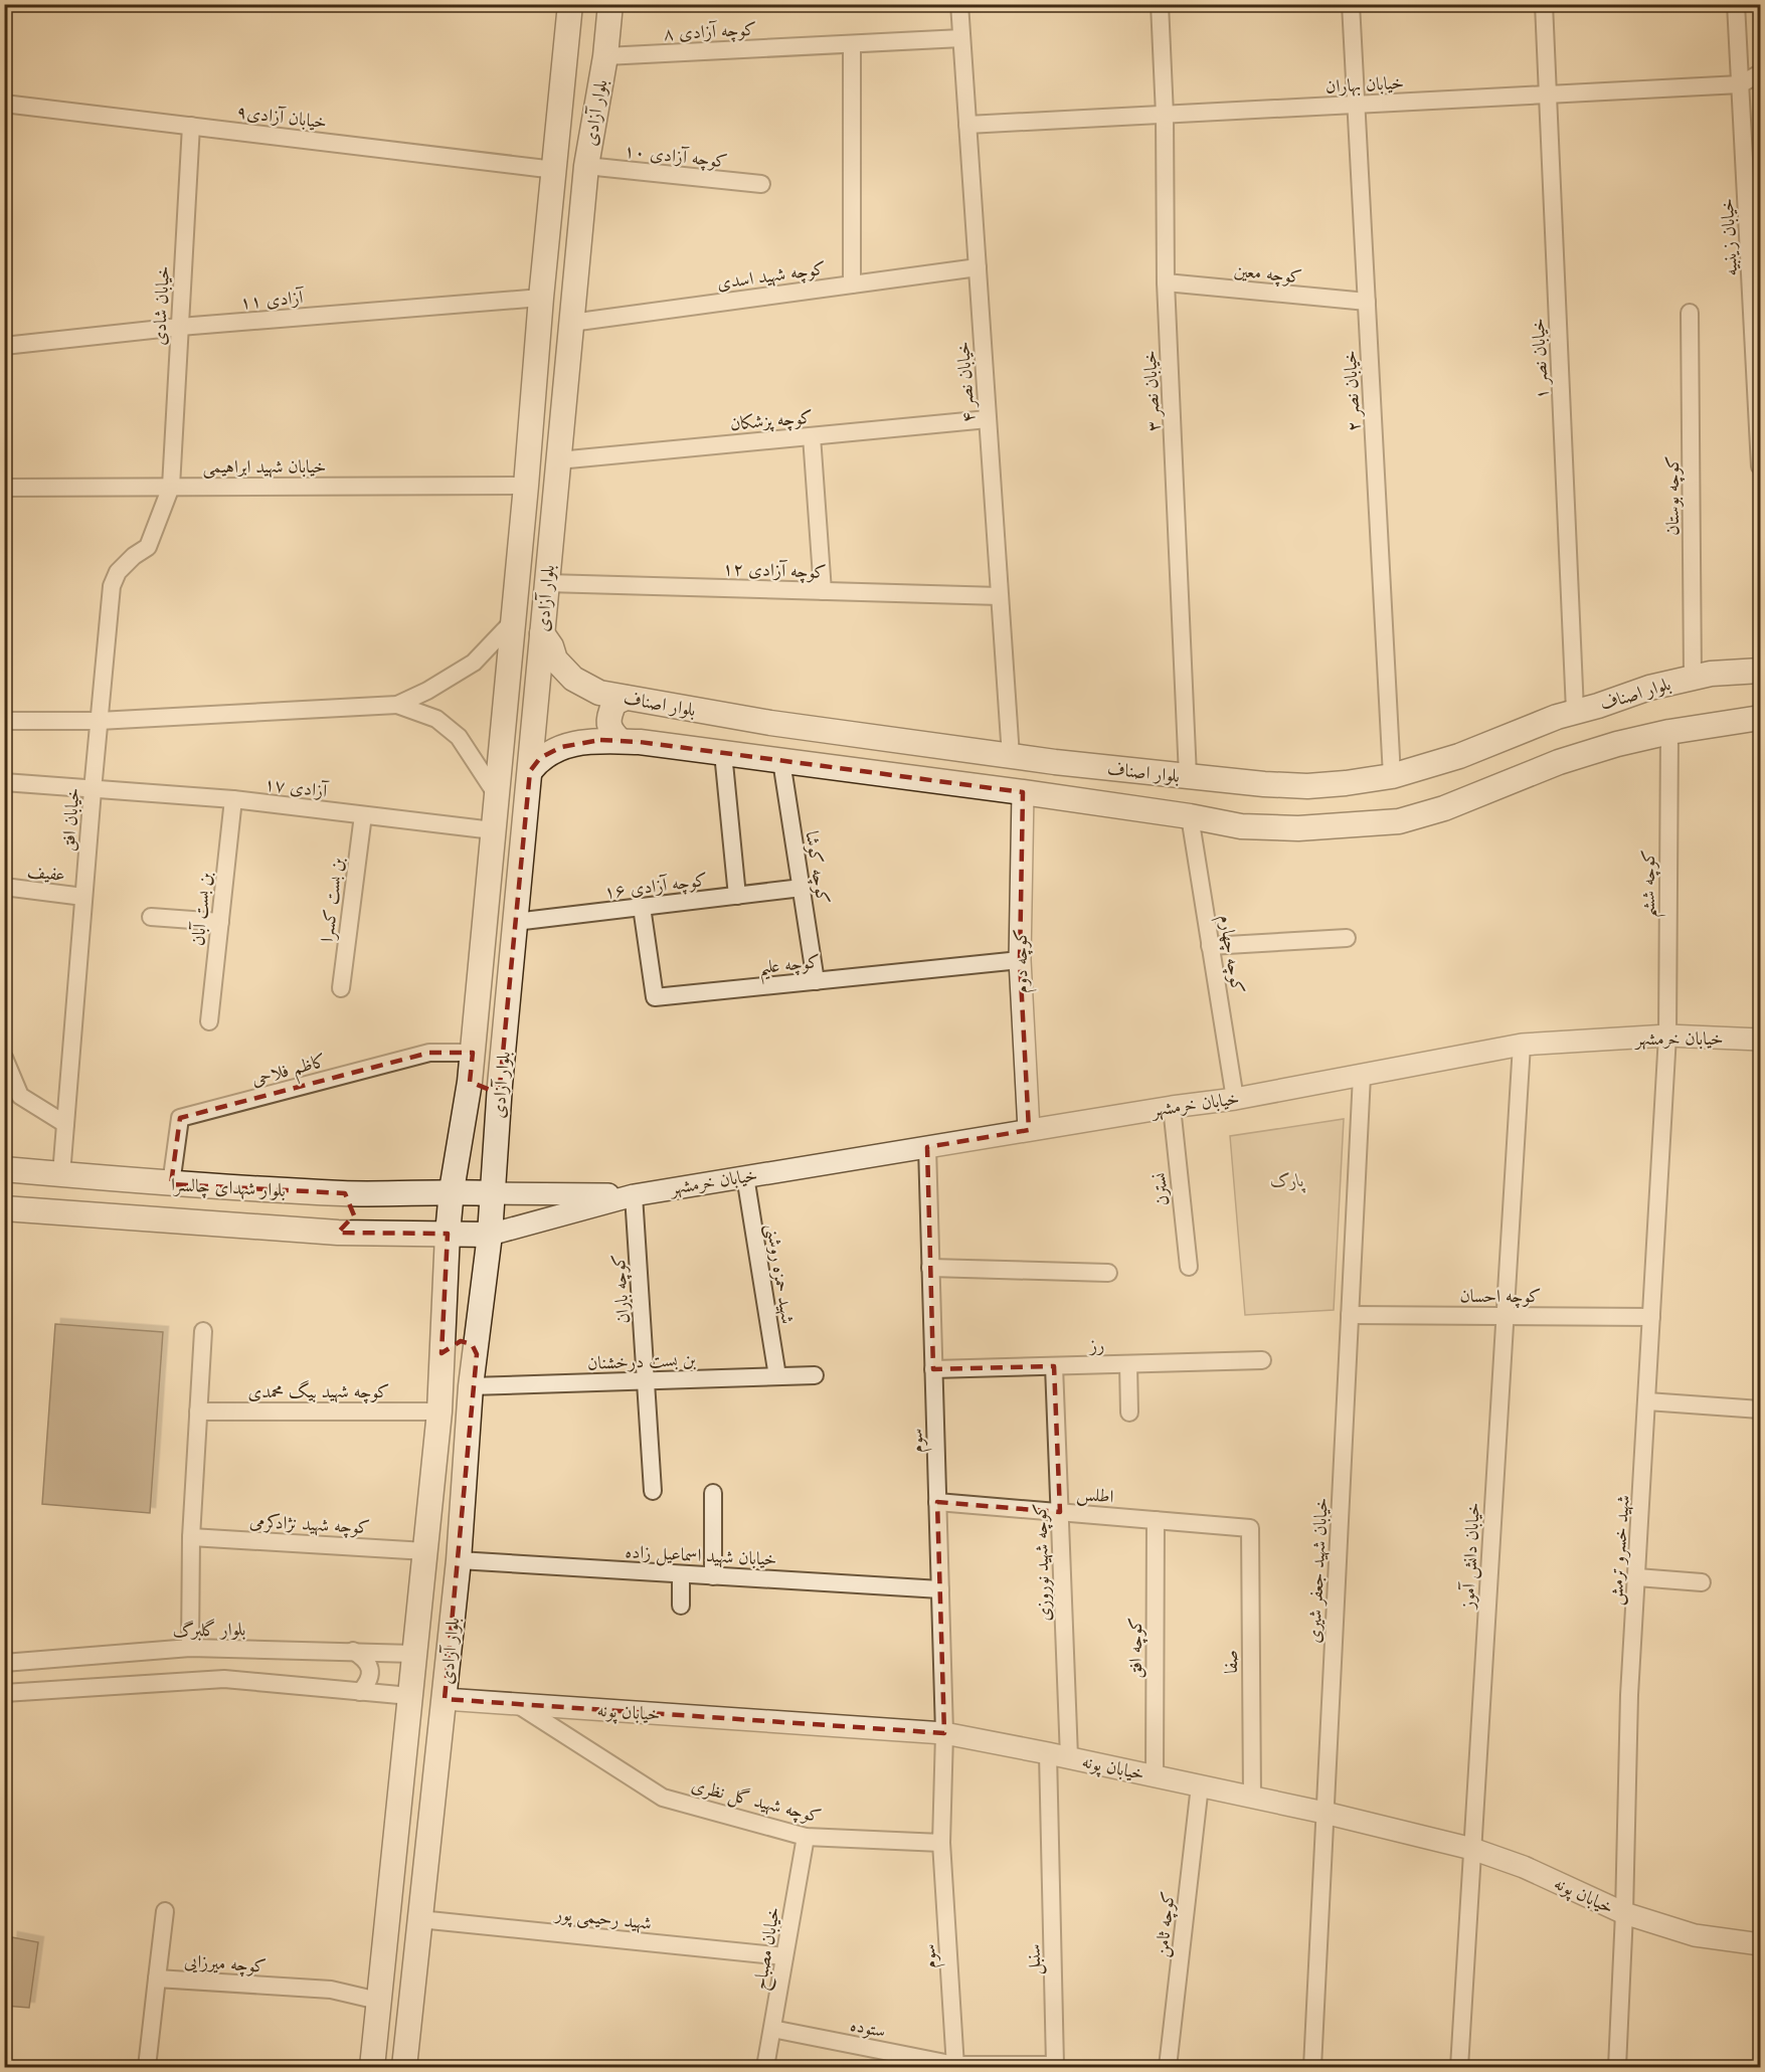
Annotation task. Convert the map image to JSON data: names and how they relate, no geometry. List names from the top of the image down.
{
  "streets": {
    "main road": ["بلوار آزادی", "بلوار اصناف", "بلوار شهدای چالسرا"],
    "street": [
      "کوچه آزادی ۸",
      "خیابان بهاران",
      "خیابان آزادی۹",
      "کوچه آزادی ۱۰",
      "خیابان زینبیه",
      "کوچه معین",
      "کوچه شهید اسدی",
      "آزادی ۱۱",
      "خیابان شادی",
      "خیابان نصر ۱",
      "خیابان نصر ۴",
      "خیابان نصر ۳",
      "خیابان نصر ۲",
      "کوچه پزشکان",
      "خیابان شهید ابراهیمی",
      "کوچه بوستان",
      "کوچه آزادی ۱۲",
      "آزادی ۱۷",
      "خیابان افق",
      "کوچه کوشا",
      "عفیف",
      "کوچه ششم",
      "کوچه آزادی ۱۶",
      "بن بست کسرا",
      "بن بست آبان",
      "کوچه چهارم",
      "کوچه دوم",
      "کوچه علیم",
      "خیابان خرمشهر",
      "کاظم فلاحی",
      "نسترن",
      "شهید حمزه روشنی",
      "کوچه باران",
      "کوچه احسان",
      "رز",
      "بن بست درخشنان",
      "کوچه شهید بیگ محمدی",
      "سوم",
      "اطلس",
      "کوچه شهید نژادکرمی",
      "شهید خسرو ترمش",
      "خیابان شهید اسماعیل زاده",
      "خیابان دانش آموز",
      "کوچه شهید نوروزی",
      "خیابان شهید جعفر شیری",
      "بلوار گلبرگ",
      "کوچه افق",
      "صفا",
      "خیابان پونه",
      "کوچه شهید گل نظری",
      "شهید رحیمی پور",
      "کوچه ثامن",
      "خیابان مصباح",
      "سنبل",
      "کوچه میرزایی",
      "ستوده"
    ]
  },
  "crossings": [
    ["کوچه آزادی ۸", "بلوار آزادی"],
    ["کوچه آزادی ۸", "خیابان نصر ۴"],
    ["خیابان بهاران", "خیابان زینبیه"],
    ["خیابان بهاران", "خیابان نصر ۱"],
    ["خیابان بهاران", "خیابان نصر ۴"],
    ["خیابان بهاران", "خیابان نصر ۳"],
    ["خیابان بهاران", "خیابان نصر ۲"],
    ["بلوار آزادی", "خیابان آزادی۹"],
    ["بلوار آزادی", "کوچه آزادی ۱۰"],
    ["بلوار آزادی", "کوچه شهید اسدی"],
    ["بلوار آزادی", "آزادی ۱۱"],
    ["بلوار آزادی", "کوچه پزشکان"],
    ["بلوار آزادی", "خیابان شهید ابراهیمی"],
    ["بلوار آزادی", "کوچه آزادی ۱۲"],
    ["بلوار آزادی", "بلوار اصناف"],
    ["بلوار آزادی", "آزادی ۱۷"],
    ["بلوار آزادی", "کوچه آزادی ۱۶"],
    ["بلوار آزادی", "خیابان خرمشهر"],
    ["بلوار آزادی", "کاظم فلاحی"],
    ["بلوار آزادی", "بلوار شهدای چالسرا"],
    ["بلوار آزادی", "بن بست درخشنان"],
    ["بلوار آزادی", "کوچه شهید بیگ محمدی"],
    ["بلوار آزادی", "کوچه شهید نژادکرمی"],
    ["بلوار آزادی", "خیابان شهید اسماعیل زاده"],
    ["بلوار آزادی", "بلوار گلبرگ"],
    ["بلوار آزادی", "خیابان پونه"],
    ["بلوار آزادی", "شهید رحیمی پور"],
    ["بلوار آزادی", "کوچه میرزایی"],
    ["خیابان آزادی۹", "خیابان شادی"],
    ["کوچه معین", "خیابان نصر ۳"],
    ["کوچه معین", "خیابان نصر ۲"],
    ["کوچه شهید اسدی", "خیابان نصر ۴"],
    ["آزادی ۱۱", "خیابان شادی"],
    ["خیابان شادی", "خیابان شهید ابراهیمی"],
    ["خیابان شادی", "خیابان افق"],
    ["خیابان نصر ۱", "بلوار اصناف"],
    ["خیابان نصر ۴", "کوچه پزشکان"],
    ["خیابان نصر ۴", "کوچه آزادی ۱۲"],
    ["خیابان نصر ۴", "بلوار اصناف"],
    ["خیابان نصر ۳", "بلوار اصناف"],
    ["خیابان نصر ۲", "بلوار اصناف"],
    ["خیابان شهید ابراهیمی", "خیابان افق"],
    ["کوچه بوستان", "بلوار اصناف"],
    ["بلوار اصناف", "کوچه کوشا"],
    ["بلوار اصناف", "کوچه ششم"],
    ["بلوار اصناف", "کوچه چهارم"],
    ["بلوار اصناف", "کوچه دوم"],
    ["آزادی ۱۷", "خیابان افق"],
    ["آزادی ۱۷", "بن بست کسرا"],
    ["آزادی ۱۷", "بن بست آبان"],
    ["خیابان افق", "عفیف"],
    ["خیابان افق", "بلوار شهدای چالسرا"],
    ["کوچه کوشا", "کوچه آزادی ۱۶"],
    ["کوچه کوشا", "کوچه علیم"],
    ["کوچه ششم", "خیابان خرمشهر"],
    ["کوچه ششم", "شهید خسرو ترمش"],
    ["کوچه آزادی ۱۶", "کوچه علیم"],
    ["کوچه چهارم", "خیابان خرمشهر"],
    ["کوچه دوم", "کوچه علیم"],
    ["کوچه دوم", "خیابان خرمشهر"],
    ["خیابان خرمشهر", "بلوار شهدای چالسرا"],
    ["خیابان خرمشهر", "نسترن"],
    ["خیابان خرمشهر", "شهید حمزه روشنی"],
    ["خیابان خرمشهر", "کوچه باران"],
    ["خیابان خرمشهر", "سوم"],
    ["خیابان خرمشهر", "شهید خسرو ترمش"],
    ["خیابان خرمشهر", "خیابان دانش آموز"],
    ["خیابان خرمشهر", "خیابان شهید جعفر شیری"],
    ["کاظم فلاحی", "بلوار شهدای چالسرا"],
    ["شهید حمزه روشنی", "بن بست درخشنان"],
    ["کوچه باران", "بن بست درخشنان"],
    ["کوچه احسان", "شهید خسرو ترمش"],
    ["کوچه احسان", "خیابان دانش آموز"],
    ["کوچه احسان", "خیابان شهید جعفر شیری"],
    ["رز", "سوم"],
    ["رز", "کوچه شهید نوروزی"],
    ["سوم", "اطلس"],
    ["سوم", "خیابان شهید اسماعیل زاده"],
    ["سوم", "خیابان پونه"],
    ["سوم", "کوچه شهید گل نظری"],
    ["سوم", "سنبل"],
    ["سوم", "ستوده"],
    ["اطلس", "کوچه شهید نوروزی"],
    ["اطلس", "کوچه افق"],
    ["اطلس", "صفا"],
    ["شهید خسرو ترمش", "خیابان پونه"],
    ["خیابان دانش آموز", "خیابان پونه"],
    ["کوچه شهید نوروزی", "خیابان پونه"],
    ["خیابان شهید جعفر شیری", "خیابان پونه"],
    ["کوچه افق", "خیابان پونه"],
    ["صفا", "خیابان پونه"],
    ["خیابان پونه", "کوچه شهید گل نظری"],
    ["خیابان پونه", "کوچه ثامن"],
    ["خیابان پونه", "سنبل"],
    ["کوچه شهید گل نظری", "خیابان مصباح"],
    ["شهید رحیمی پور", "خیابان مصباح"],
    ["خیابان مصباح", "ستوده"],
    ["سنبل", "ستوده"]
  ],
  "parks": ["پارک"]
}
